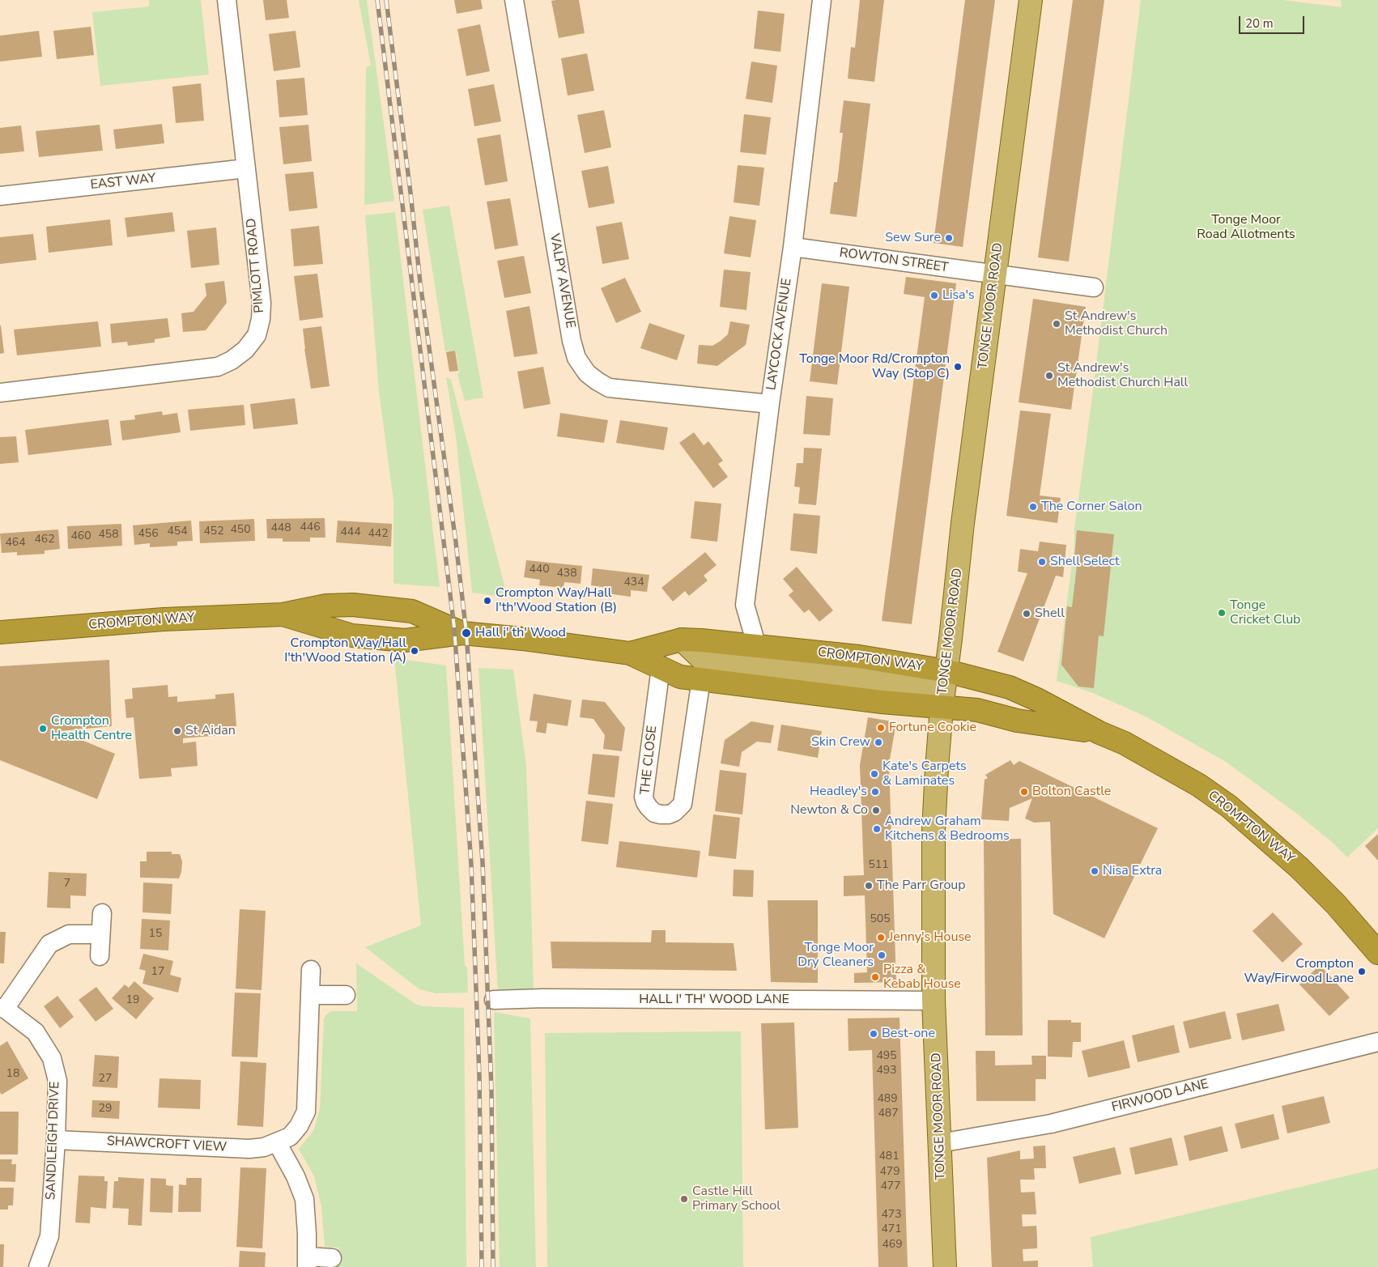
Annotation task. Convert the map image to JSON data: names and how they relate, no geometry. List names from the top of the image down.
{
  "streets": {
    "highway": ["CROMPTON WAY"],
    "main road": ["TONGE MOOR ROAD"],
    "street": [
      "EAST WAY",
      "ROWTON STREET",
      "PIMLOTT ROAD",
      "VALPY AVENUE",
      "LAYCOCK AVENUE",
      "THE CLOSE",
      "HALL I' TH' WOOD LANE",
      "FIRWOOD LANE",
      "SANDILEIGH DRIVE",
      "SHAWCROFT VIEW"
    ]
  },
  "crossings": [
    ["EAST WAY", "PIMLOTT ROAD"],
    ["ROWTON STREET", "TONGE MOOR ROAD"],
    ["ROWTON STREET", "LAYCOCK AVENUE"],
    ["VALPY AVENUE", "LAYCOCK AVENUE"],
    ["TONGE MOOR ROAD", "CROMPTON WAY"],
    ["TONGE MOOR ROAD", "HALL I' TH' WOOD LANE"],
    ["TONGE MOOR ROAD", "FIRWOOD LANE"],
    ["LAYCOCK AVENUE", "CROMPTON WAY"],
    ["CROMPTON WAY", "THE CLOSE"],
    ["SANDILEIGH DRIVE", "SHAWCROFT VIEW"]
  ],
  "parks": ["Tonge Moor Road Allotments"],
  "places": [
    "Sew Sure",
    "Lisa's",
    "St Andrew's Methodist Church",
    "Tonge Moor Rd/Crompton Way (Stop C)",
    "St Andrew's Methodist Church Hall",
    "The Corner Salon",
    "Shell Select",
    "Crompton Way/Hall I'th'Wood Station (B)",
    "Tonge Cricket Club",
    "Shell",
    "Hall i' th' Wood",
    "Crompton Way/Hall I'th'Wood Station (A)",
    "Fortune Cookie",
    "Crompton Health Centre",
    "St Aidan",
    "Skin Crew",
    "Kate's Carpets & Laminates",
    "Headley's",
    "Bolton Castle",
    "Newton & Co",
    "Andrew Graham Kitchens & Bedrooms",
    "Nisa Extra",
    "The Parr Group",
    "Jenny's House",
    "Tonge Moor Dry Cleaners",
    "Crompton Way/Firwood Lane",
    "Pizza & Kebab House",
    "Best-one",
    "Castle Hill Primary School"
  ],
  "house_numbers": [
    "446",
    "448",
    "450",
    "454",
    "452",
    "444",
    "456",
    "442",
    "458",
    "460",
    "462",
    "464",
    "440",
    "438",
    "434",
    "511",
    "7",
    "505",
    "15",
    "17",
    "19",
    "495",
    "493",
    "18",
    "27",
    "489",
    "29",
    "487",
    "481",
    "479",
    "477",
    "473",
    "471",
    "469"
  ],
  "scale_bar": "20 m"
}
